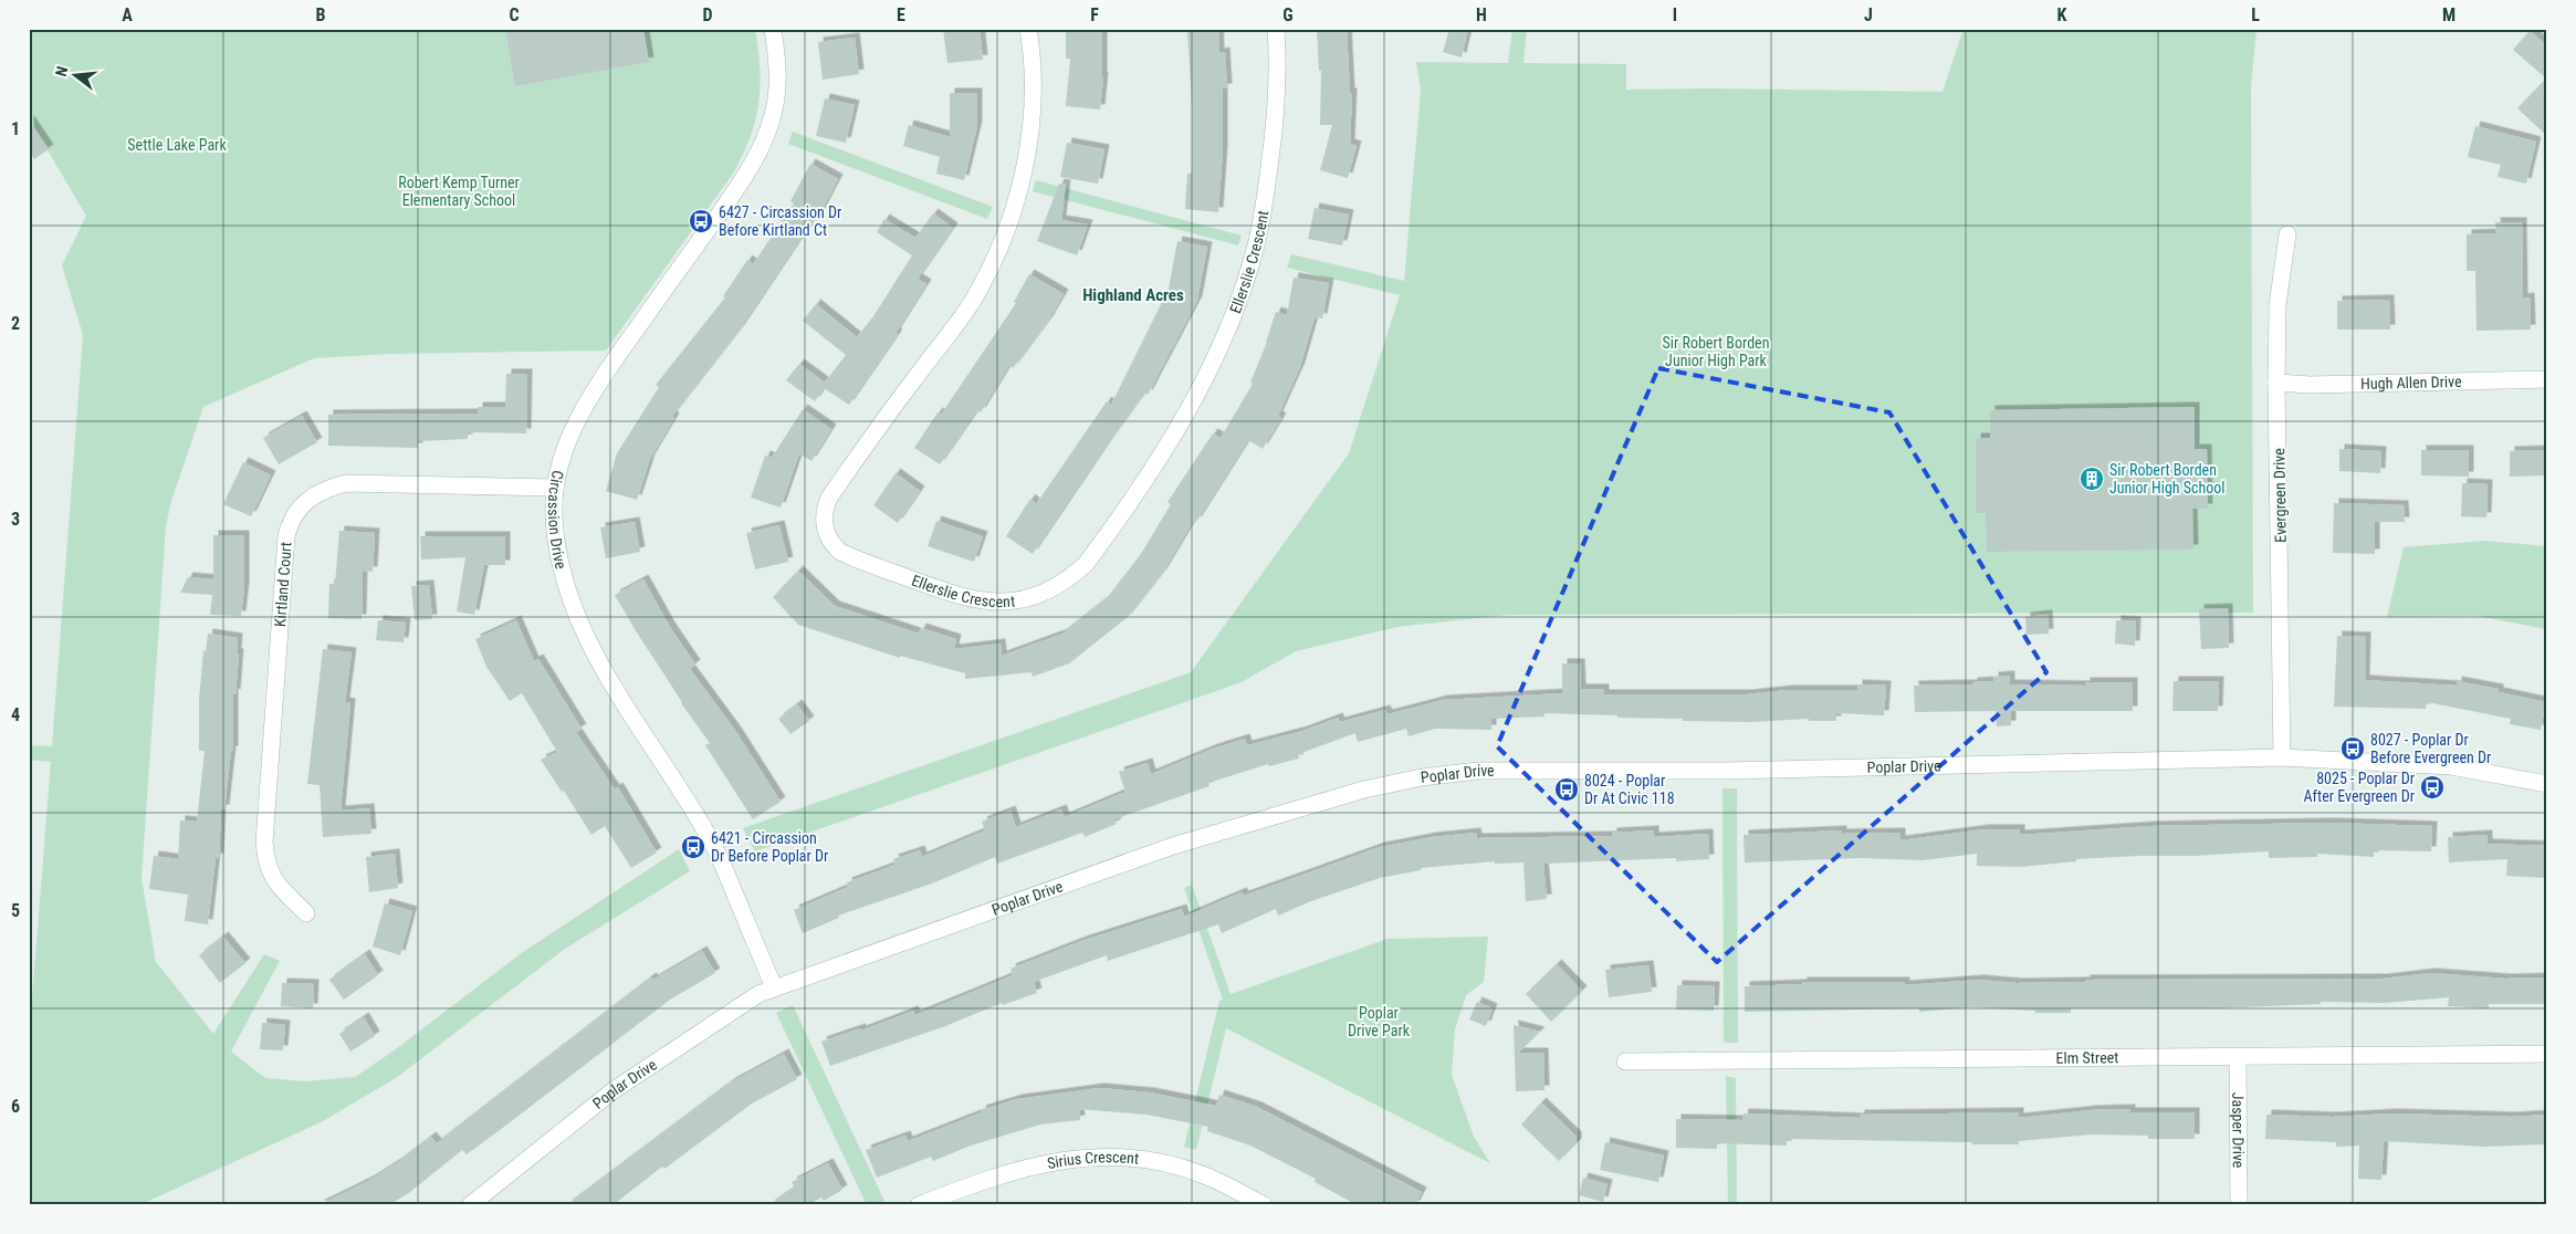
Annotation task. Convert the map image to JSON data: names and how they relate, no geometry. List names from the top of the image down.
{
  "streets": {
    "street": [
      "Ellerslie Crescent",
      "Hugh Allen Drive",
      "Evergreen Drive",
      "Circassion Drive",
      "Kirtland Court",
      "Poplar Drive",
      "Elm Street",
      "Jasper Drive",
      "Sirius Crescent"
    ]
  },
  "crossings": [
    ["Hugh Allen Drive", "Evergreen Drive"],
    ["Evergreen Drive", "Poplar Drive"],
    ["Circassion Drive", "Kirtland Court"],
    ["Circassion Drive", "Poplar Drive"],
    ["Elm Street", "Jasper Drive"]
  ],
  "districts": ["Highland Acres"],
  "parks": [
    "Settle Lake Park",
    "Robert Kemp Turner Elementary School",
    "Sir Robert Borden Junior High Park",
    "Poplar Drive Park"
  ],
  "places": {
    "bus stop": [
      "6427 - Circassion Dr Before Kirtland Ct",
      "8027 - Poplar Dr Before Evergreen Dr",
      "8025 - Poplar Dr After Evergreen Dr",
      "8024 - Poplar Dr At Civic 118",
      "6421 - Circassion Dr Before Poplar Dr"
    ],
    "building": ["Sir Robert Borden Junior High School"]
  },
  "north": "left",
  "grid": {
    "columns": [
      "A",
      "B",
      "C",
      "D",
      "E",
      "F",
      "G",
      "H",
      "I",
      "J",
      "K",
      "L",
      "M"
    ],
    "rows": [
      "1",
      "2",
      "3",
      "4",
      "5",
      "6"
    ]
  }
}
